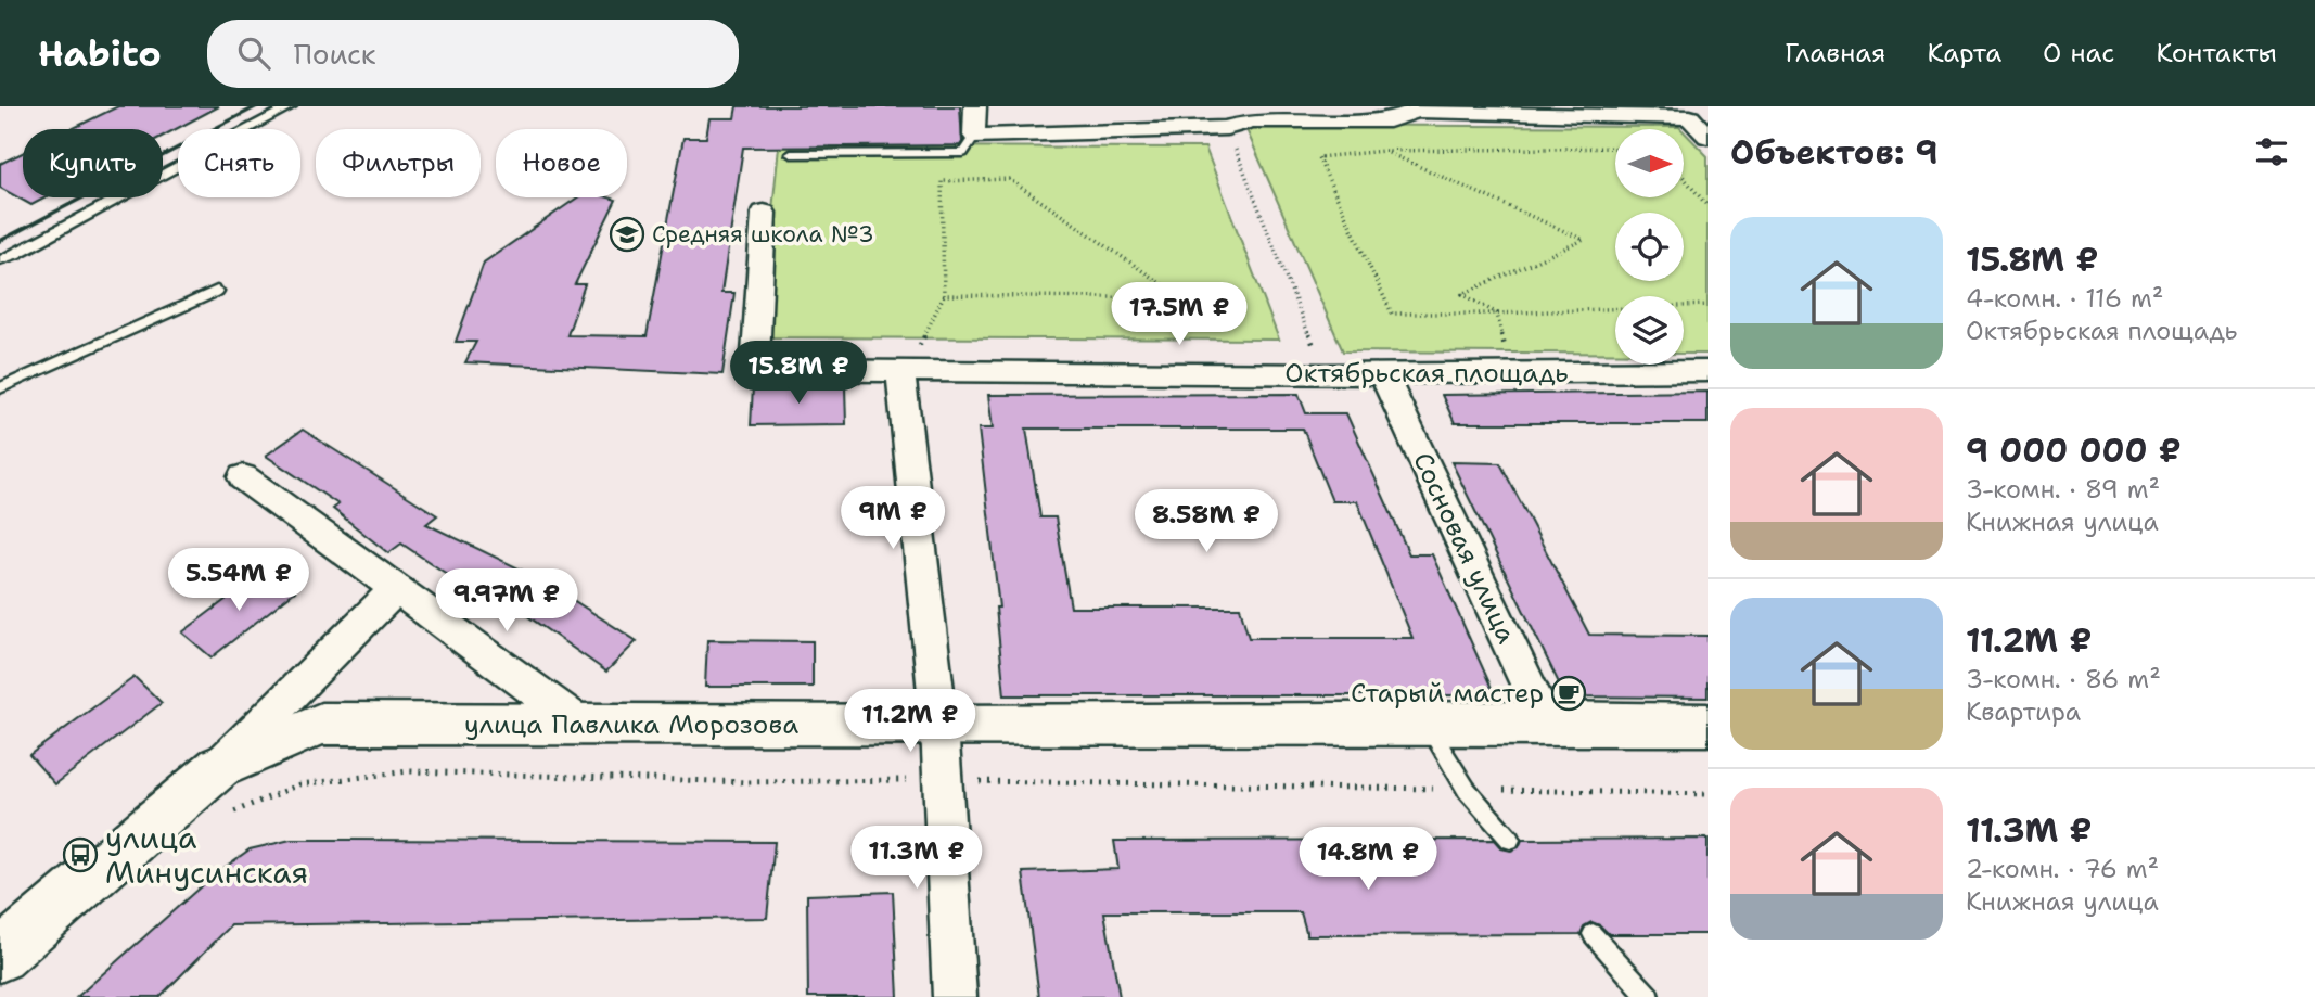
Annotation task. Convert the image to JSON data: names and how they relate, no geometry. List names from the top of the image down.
{
  "streets": {
    "street": ["Октябрьская площадь", "Сосновая улица", "улица Павлика Морозова"]
  },
  "crossings": [
    ["Октябрьская площадь", "Сосновая улица"],
    ["Сосновая улица", "улица Павлика Морозова"]
  ],
  "places": {
    "school or university": ["Средняя школа №3"],
    "cafe": ["Старый мастер"],
    "bus stop": ["улица Минусинская"]
  },
  "north": "right",
  "page": {
    "header": "Habito",
    "search": "Поиск",
    "nav": [
      "Главная",
      "Карта",
      "О нас",
      "Контакты"
    ],
    "heading": "Объектов: 9",
    "chip": [
      "Купить",
      "Снять",
      "Фильтры",
      "Новое"
    ],
    "list": [
      {
        "name": "15.8M ₽",
        "note": "4-комн. · 116 m² · Октябрьская площадь"
      },
      {
        "name": "9 000 000 ₽",
        "note": "3-комн. · 89 m² · Книжная улица"
      },
      {
        "name": "11.2M ₽",
        "note": "3-комн. · 86 m² · Квартира"
      },
      {
        "name": "11.3M ₽",
        "note": "2-комн. · 76 m² · Книжная улица"
      }
    ],
    "price": [
      "17.5M ₽",
      "15.8M ₽",
      "9M ₽",
      "8.58M ₽",
      "5.54M ₽",
      "9.97M ₽",
      "11.2M ₽",
      "11.3M ₽",
      "14.8M ₽"
    ]
  }
}
